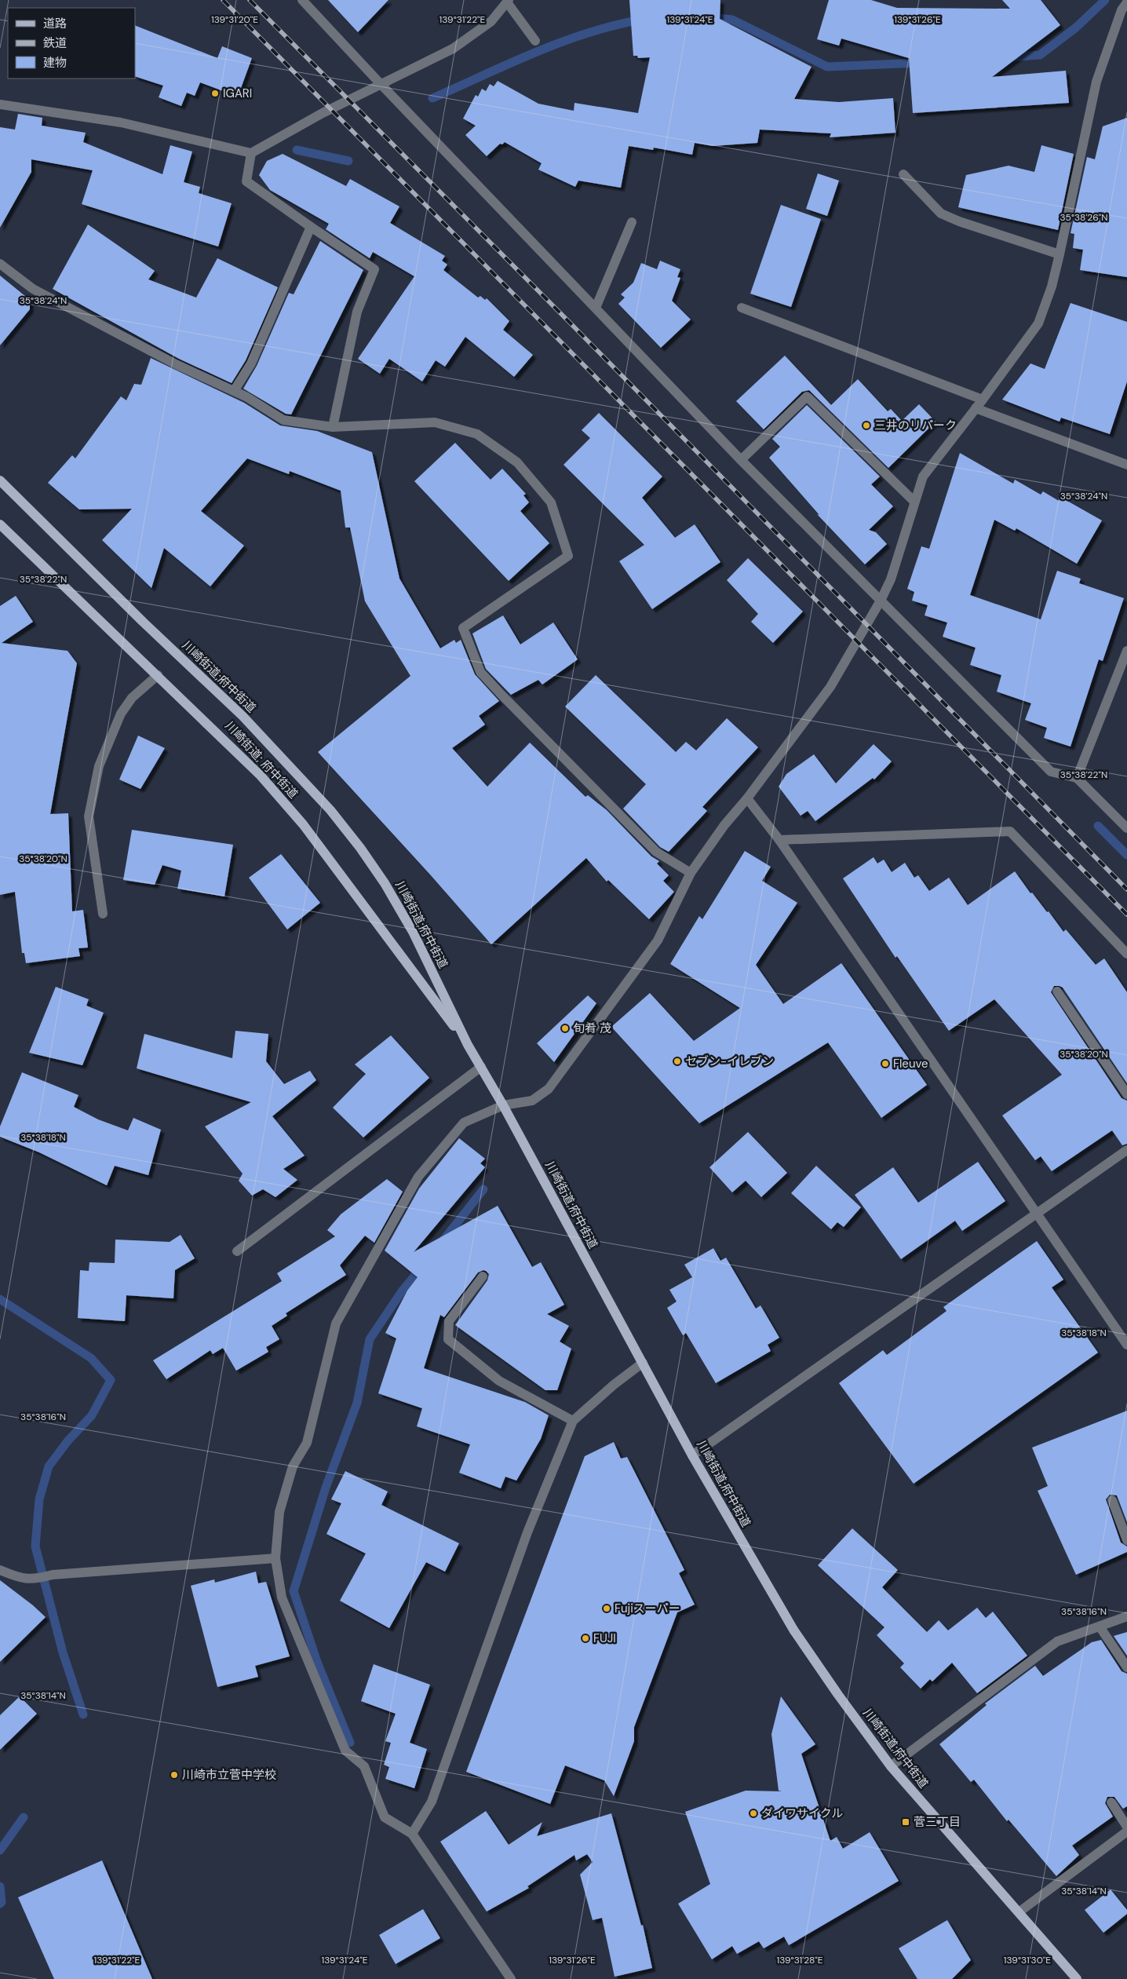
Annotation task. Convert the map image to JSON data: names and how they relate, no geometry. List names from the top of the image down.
{
  "streets": {
    "main road": ["川崎街道;府中街道", "川崎街道; 府中街道"]
  },
  "crossings": [
    ["川崎街道;府中街道", "川崎街道; 府中街道"]
  ],
  "places": {
    "other": [
      "IGARI",
      "三井のリパーク",
      "旬肴 茂",
      "セブン-イレブン",
      "Fleuve",
      "Fujiスーパー",
      "FUJI",
      "川崎市立菅中学校",
      "ダイワサイクル"
    ],
    "transit": ["菅三丁目"]
  },
  "legend": ["道路", "鉄道", "建物"],
  "coordinates": [
    "139°31'20\"E",
    "139°31'22\"E",
    "139°31'24\"E",
    "139°31'26\"E",
    "35°38'26\"N",
    "35°38'24\"N",
    "35°38'22\"N",
    "35°38'20\"N",
    "35°38'18\"N",
    "35°38'16\"N",
    "35°38'14\"N",
    "139°31'28\"E",
    "139°31'30\"E"
  ]
}
